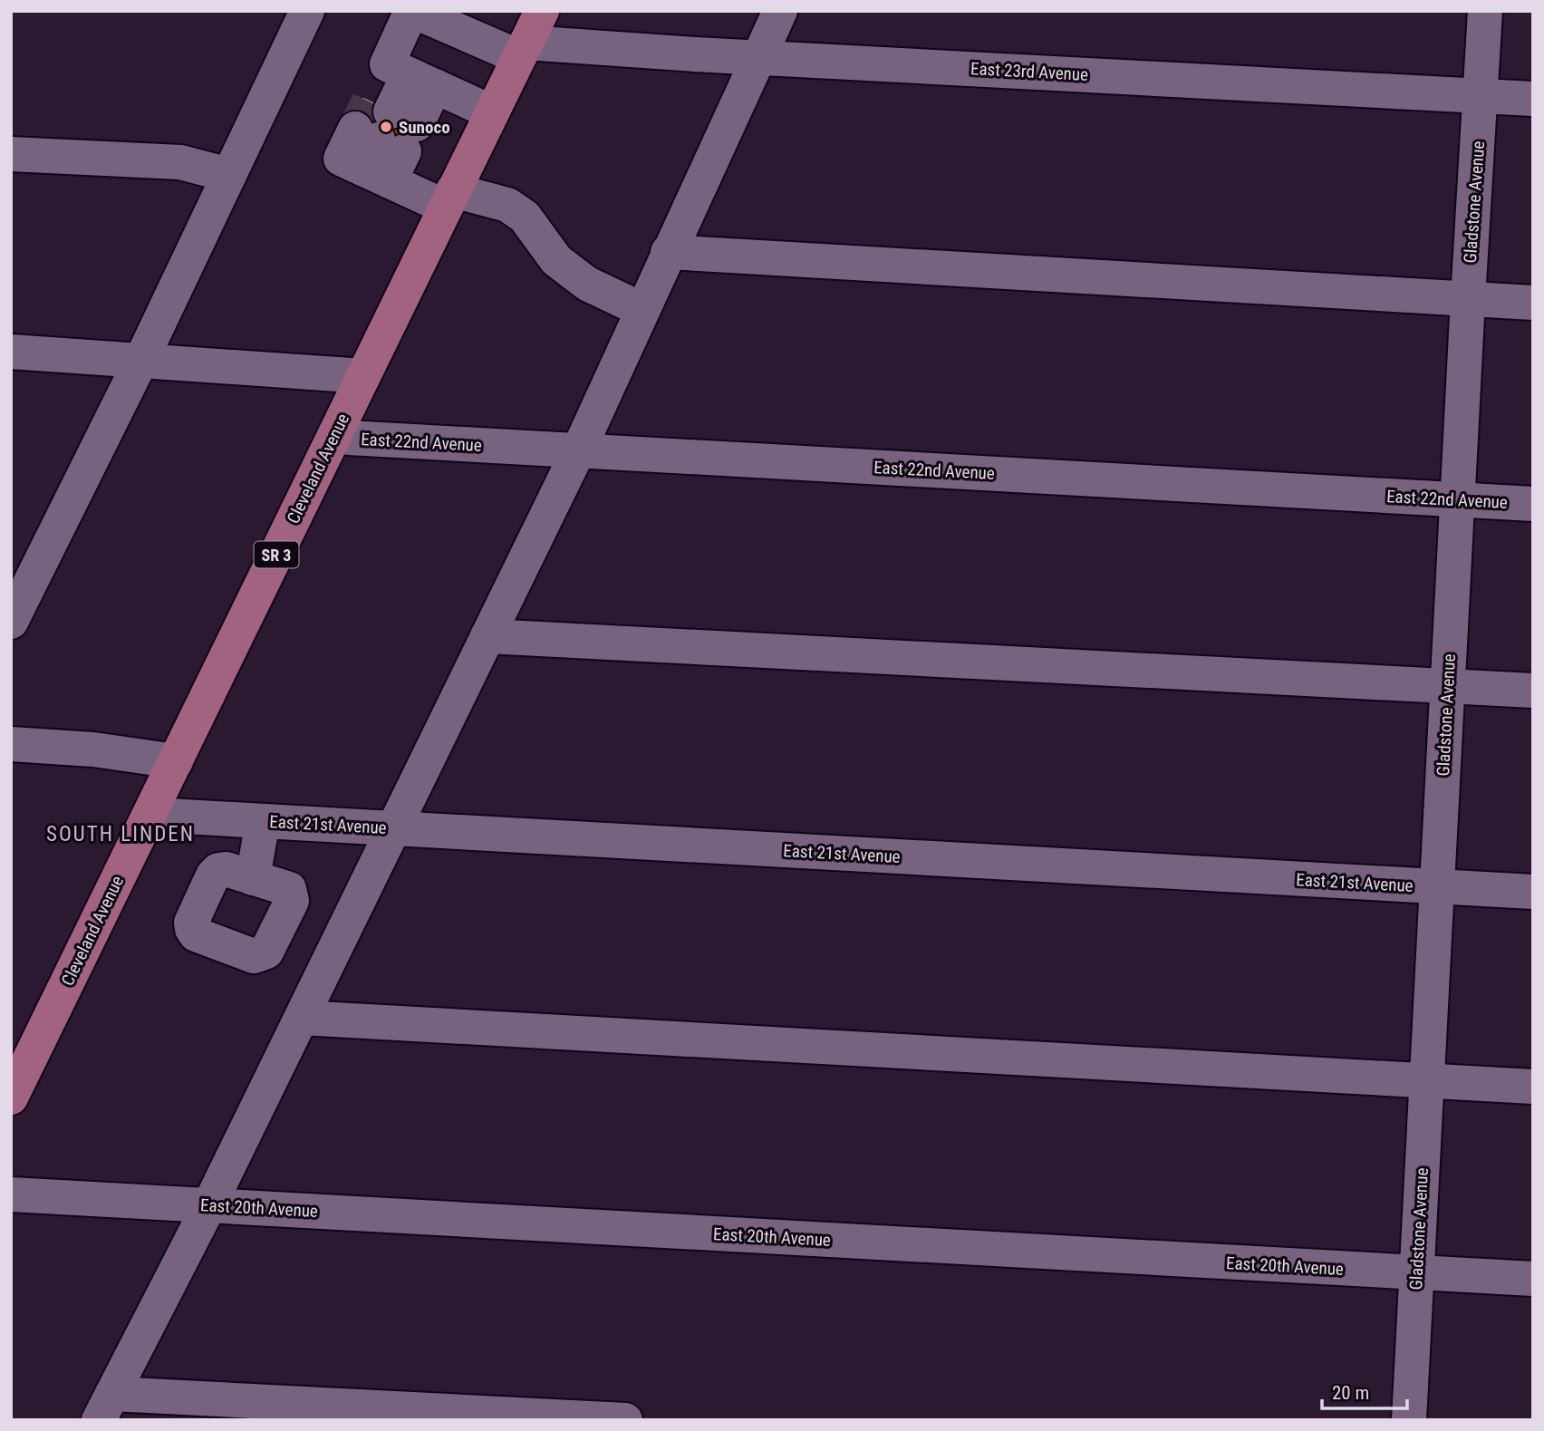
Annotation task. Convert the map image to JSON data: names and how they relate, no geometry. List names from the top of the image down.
{
  "streets": {
    "main road": ["Cleveland Avenue", "SR 3"],
    "street": [
      "East 23rd Avenue",
      "Gladstone Avenue",
      "East 22nd Avenue",
      "East 21st Avenue",
      "East 20th Avenue"
    ]
  },
  "crossings": [
    ["East 23rd Avenue", "Gladstone Avenue"],
    ["East 23rd Avenue", "Cleveland Avenue"],
    ["Gladstone Avenue", "East 22nd Avenue"],
    ["Gladstone Avenue", "East 21st Avenue"],
    ["Gladstone Avenue", "East 20th Avenue"],
    ["East 22nd Avenue", "Cleveland Avenue"],
    ["Cleveland Avenue", "East 21st Avenue"]
  ],
  "districts": ["SOUTH LINDEN"],
  "places": ["Sunoco"],
  "scale_bar": "20 m"
}
